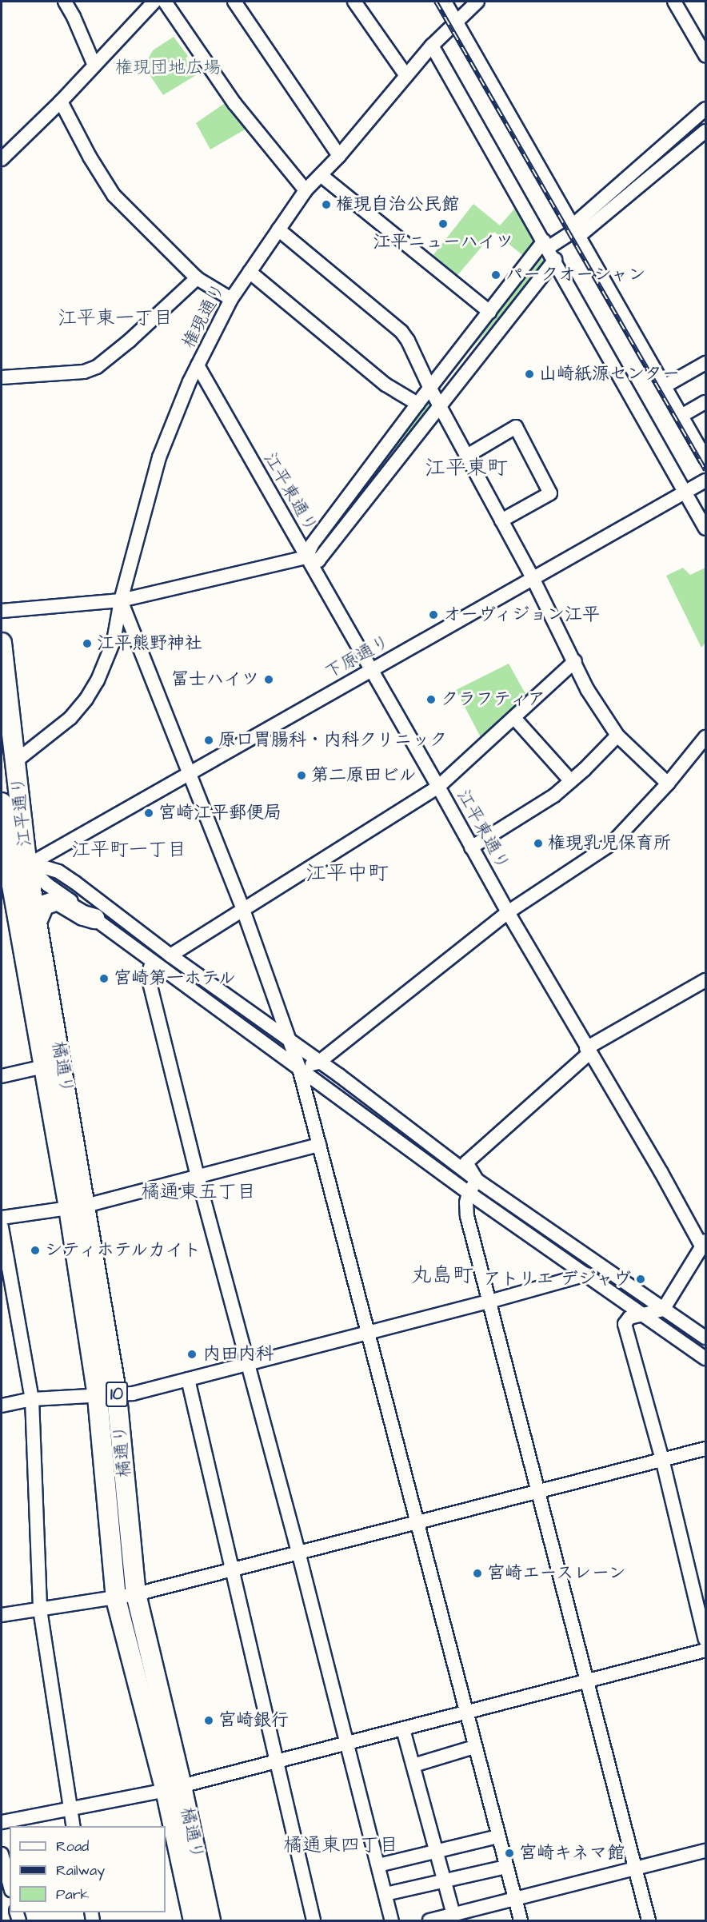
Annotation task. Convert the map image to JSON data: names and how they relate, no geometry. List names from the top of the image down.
{
  "streets": {
    "highway": ["江平通り", "橘通り", "10"],
    "street": ["権現通り", "江平東通り", "下原通り"]
  },
  "crossings": [
    ["権現通り", "江平東通り"],
    ["権現通り", "江平通り"],
    ["江平東通り", "下原通り"],
    ["下原通り", "江平通り"],
    ["下原通り", "橘通り"],
    ["江平通り", "橘通り"]
  ],
  "districts": [
    "江平東一丁目",
    "江平東町",
    "江平町一丁目",
    "江平中町",
    "橘通東五丁目",
    "丸島町",
    "橘通東四丁目"
  ],
  "parks": ["権現団地広場"],
  "places": [
    "権現自治公民館",
    "江平ニューハイツ",
    "パークオーシャン",
    "山崎紙源センター",
    "オーヴィジョン江平",
    "江平熊野神社",
    "冨士ハイツ",
    "クラフティア",
    "原口胃腸科・内科クリニック",
    "第二原田ビル",
    "宮崎江平郵便局",
    "権現乳児保育所",
    "宮崎第一ホテル",
    "シティホテルカイト",
    "アトリエ デジャヴ",
    "内田内科",
    "宮崎エースレーン",
    "宮崎銀行",
    "宮崎キネマ館"
  ],
  "legend": ["Road", "Railway", "Park"]
}
